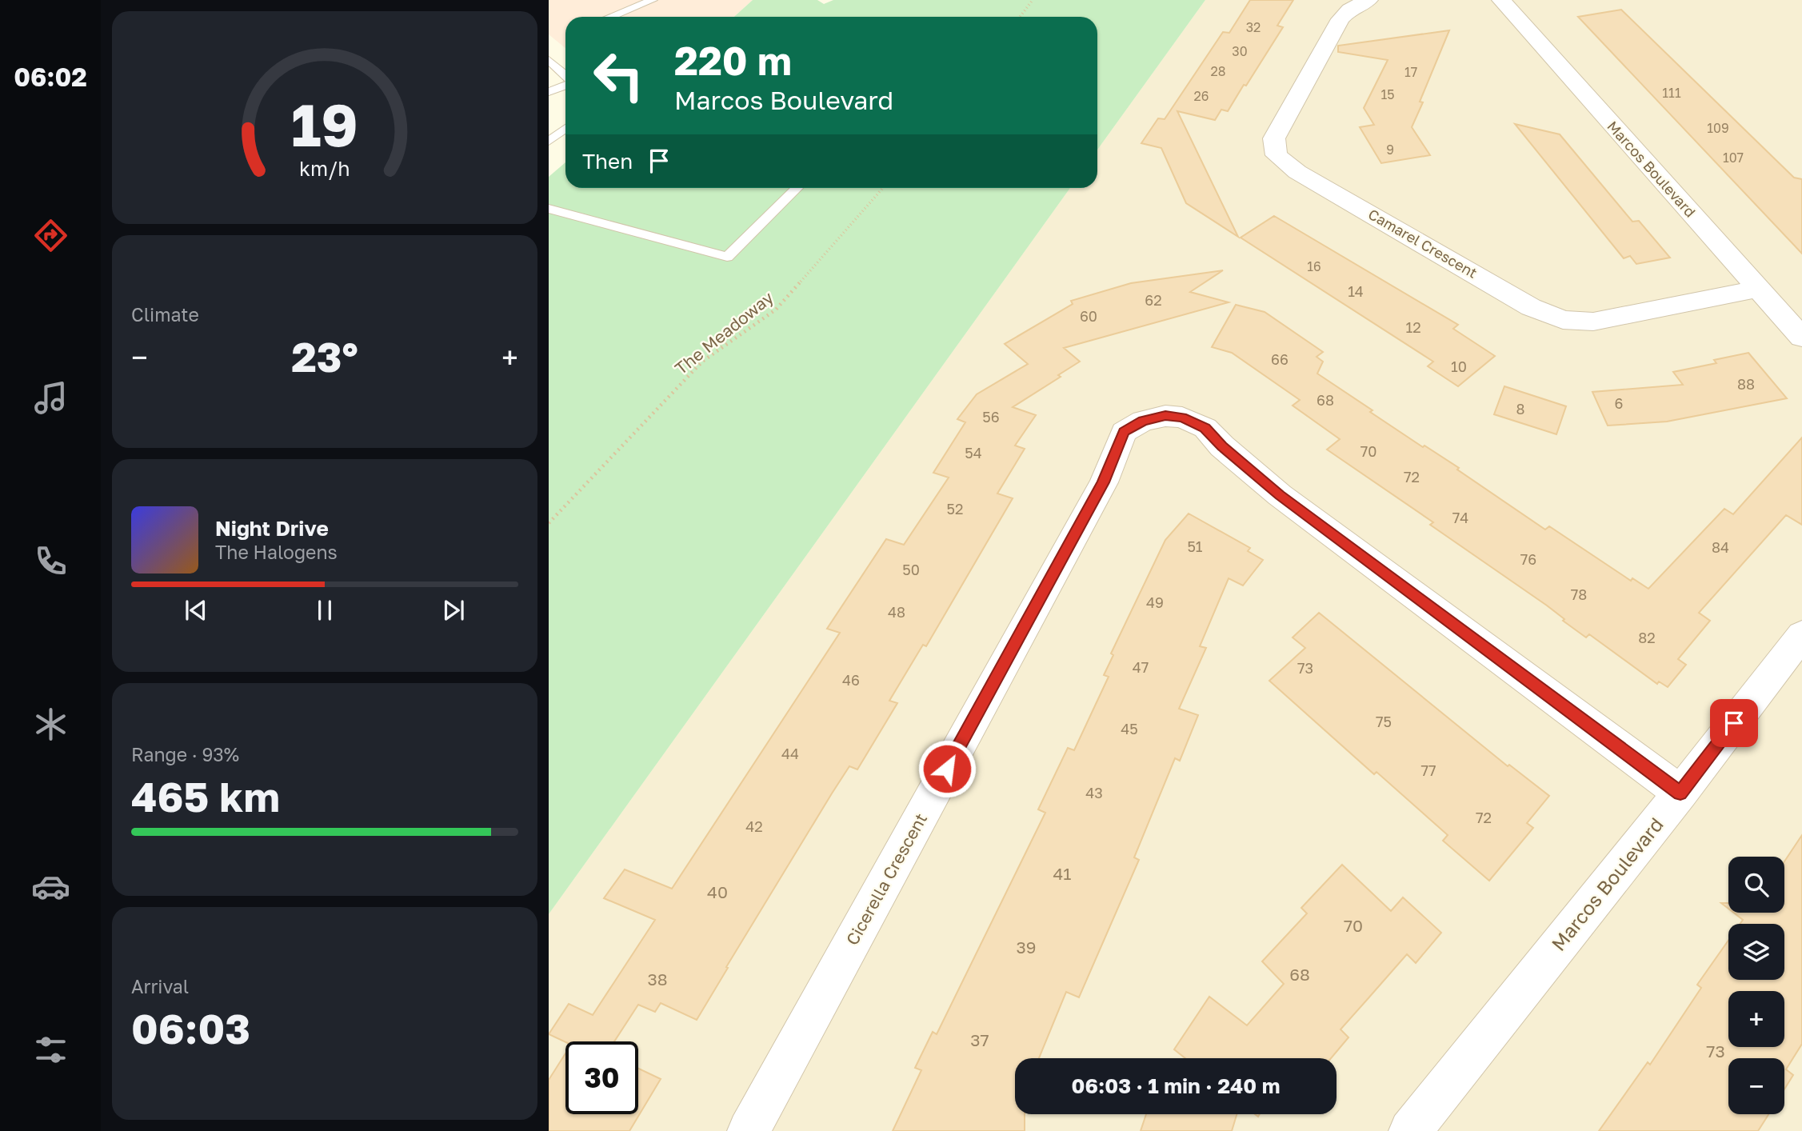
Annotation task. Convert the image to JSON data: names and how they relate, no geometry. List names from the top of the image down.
{
  "streets": {
    "street": ["Marcos Boulevard", "Camarel Crescent", "Cicerella Crescent"],
    "path": ["The Meadoway"]
  },
  "crossings": [
    ["Marcos Boulevard", "Camarel Crescent"],
    ["Marcos Boulevard", "Cicerella Crescent"]
  ],
  "house_numbers": [
    "32",
    "30",
    "28",
    "17",
    "111",
    "15",
    "26",
    "109",
    "9",
    "107",
    "16",
    "14",
    "62",
    "60",
    "12",
    "66",
    "10",
    "88",
    "68",
    "6",
    "8",
    "56",
    "70",
    "54",
    "72",
    "52",
    "74",
    "51",
    "84",
    "76",
    "50",
    "78",
    "49",
    "48",
    "82",
    "47",
    "73",
    "46",
    "75",
    "45",
    "44",
    "77",
    "43",
    "72",
    "42",
    "41",
    "40",
    "70",
    "39",
    "68",
    "38",
    "37",
    "73"
  ],
  "page": {
    "tabs": "06:02",
    "turn": ["220 m", "Marcos Boulevard"],
    "then": "Then",
    "tile": [
      "Climate",
      ["Range · 93%", "465 km"],
      ["Arrival", "06:03"]
    ],
    "heat": ["−", "23°", "+"],
    "song": ["Night Drive", "The Halogens"],
    "map_buttons": ["+", "−"],
    "limit": "30",
    "trip": "06:03 · 1 min · 240 m",
    "gauge": ["19", "km/h"]
  }
}
